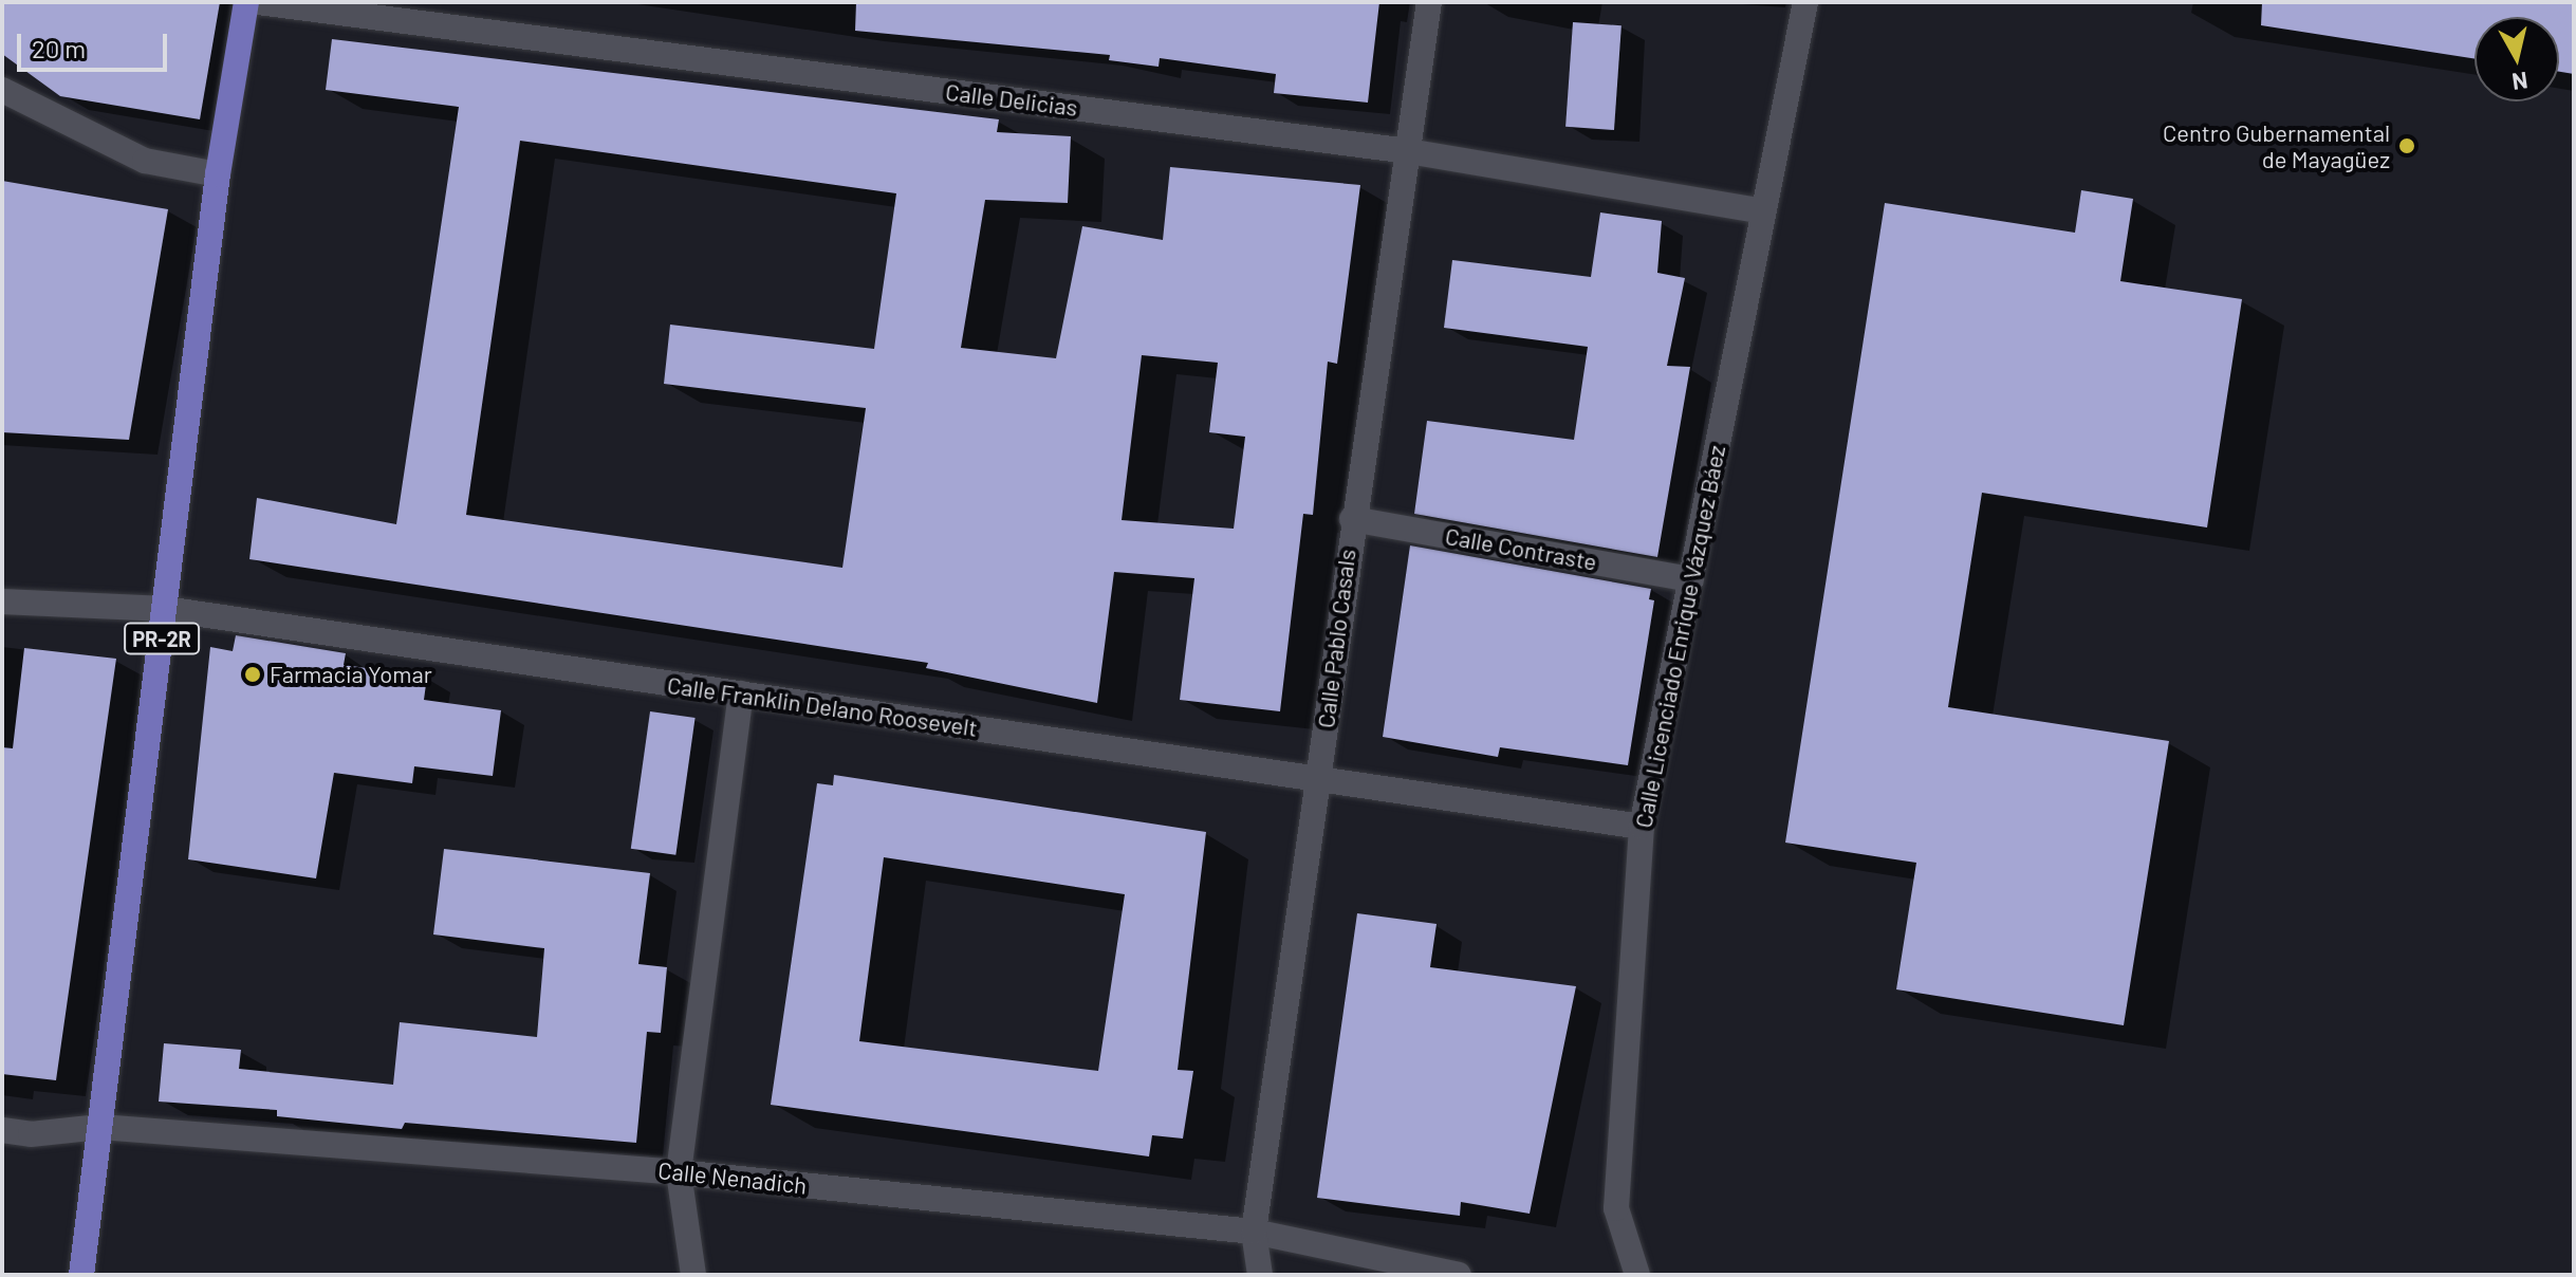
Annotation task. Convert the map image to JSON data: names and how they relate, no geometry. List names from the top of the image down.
{
  "streets": {
    "main road": ["PR-2R"],
    "street": [
      "Calle Delicias",
      "Calle Contraste",
      "Calle Licenciado Enrique Vázquez Báez",
      "Calle Pablo Casals",
      "Calle Franklin Delano Roosevelt",
      "Calle Nenadich"
    ]
  },
  "crossings": [
    ["Calle Delicias", "Calle Licenciado Enrique Vázquez Báez"],
    ["Calle Delicias", "Calle Pablo Casals"],
    ["Calle Contraste", "Calle Licenciado Enrique Vázquez Báez"],
    ["Calle Contraste", "Calle Pablo Casals"],
    ["Calle Licenciado Enrique Vázquez Báez", "Calle Franklin Delano Roosevelt"],
    ["PR-2R", "Calle Franklin Delano Roosevelt"],
    ["PR-2R", "Calle Nenadich"],
    ["Calle Pablo Casals", "Calle Franklin Delano Roosevelt"],
    ["Calle Pablo Casals", "Calle Nenadich"]
  ],
  "places": ["Centro Gubernamental de Mayagüez", "Farmacia Yomar"],
  "scale_bar": "20 m",
  "north": "bottom"
}
